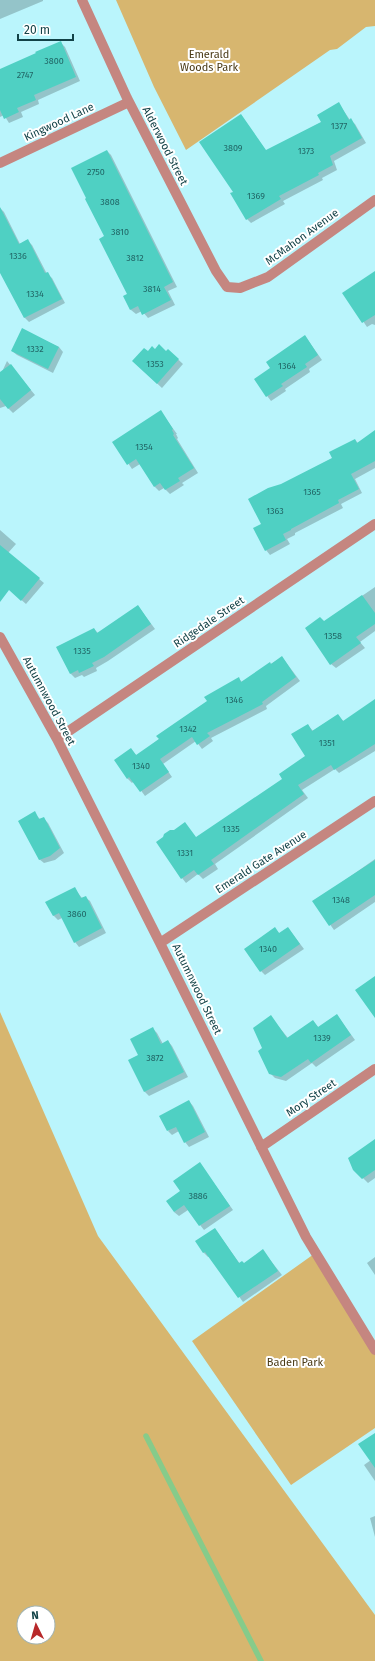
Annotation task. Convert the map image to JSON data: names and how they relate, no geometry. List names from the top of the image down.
{
  "streets": {
    "street": [
      "Kingwood Lane",
      "Alderwood Street",
      "McMahon Avenue",
      "Ridgedale Street",
      "Autumnwood Street",
      "Emerald Gate Avenue",
      "Mory Street"
    ]
  },
  "crossings": [
    ["Kingwood Lane", "Alderwood Street"],
    ["Alderwood Street", "McMahon Avenue"],
    ["Ridgedale Street", "Autumnwood Street"],
    ["Autumnwood Street", "Emerald Gate Avenue"],
    ["Autumnwood Street", "Mory Street"]
  ],
  "parks": ["Emerald Woods Park", "Baden Park"],
  "house_numbers": [
    "3800",
    "2747",
    "1377",
    "3809",
    "1373",
    "2750",
    "1369",
    "3808",
    "3810",
    "1336",
    "3812",
    "3814",
    "1334",
    "1332",
    "1353",
    "1364",
    "1354",
    "1365",
    "1363",
    "1358",
    "1335",
    "1346",
    "1342",
    "1351",
    "1340",
    "1335",
    "1331",
    "1348",
    "3860",
    "1340",
    "1339",
    "3872",
    "3886"
  ],
  "scale_bar": "20 m",
  "north": "top"
}
